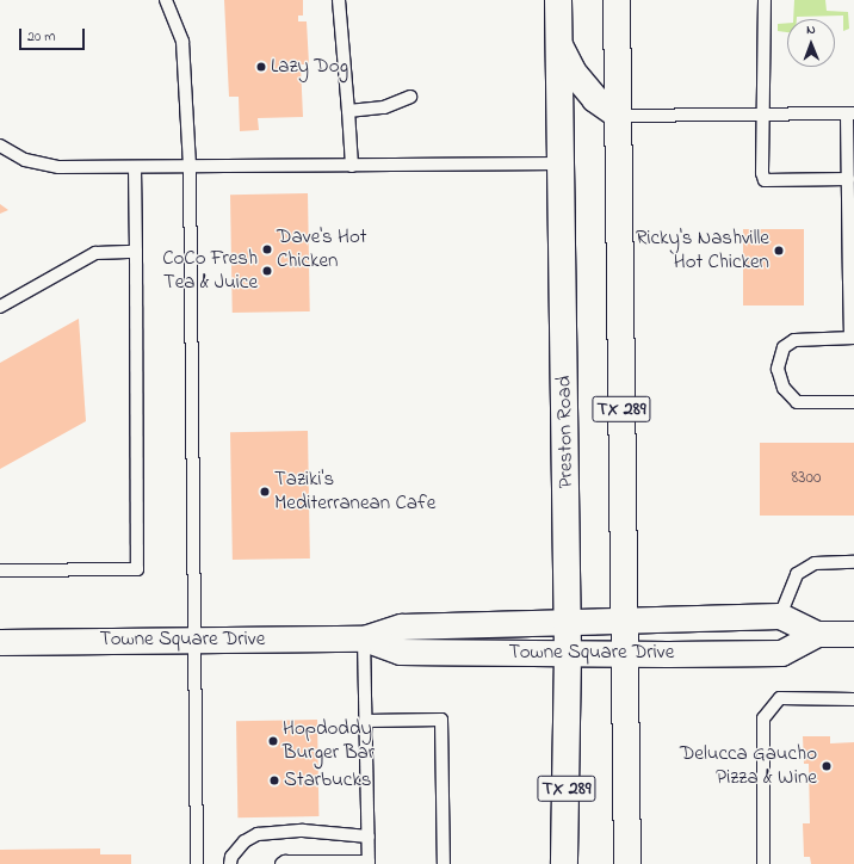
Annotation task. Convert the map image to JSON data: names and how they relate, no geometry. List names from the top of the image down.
{
  "streets": {
    "main road": ["TX 289", "Preston Road"],
    "street": ["Towne Square Drive"]
  },
  "crossings": [
    ["TX 289", "Towne Square Drive"],
    ["Preston Road", "Towne Square Drive"]
  ],
  "places": [
    "Lazy Dog",
    "Dave's Hot Chicken",
    "Ricky's Nashville Hot Chicken",
    "CoCo Fresh Tea & Juice",
    "Taziki's Mediterranean Cafe",
    "Hopdoddy Burger Bar",
    "Delucca Gaucho Pizza & Wine",
    "Starbucks"
  ],
  "house_numbers": ["8300"],
  "scale_bar": "20 m",
  "north": "top"
}
